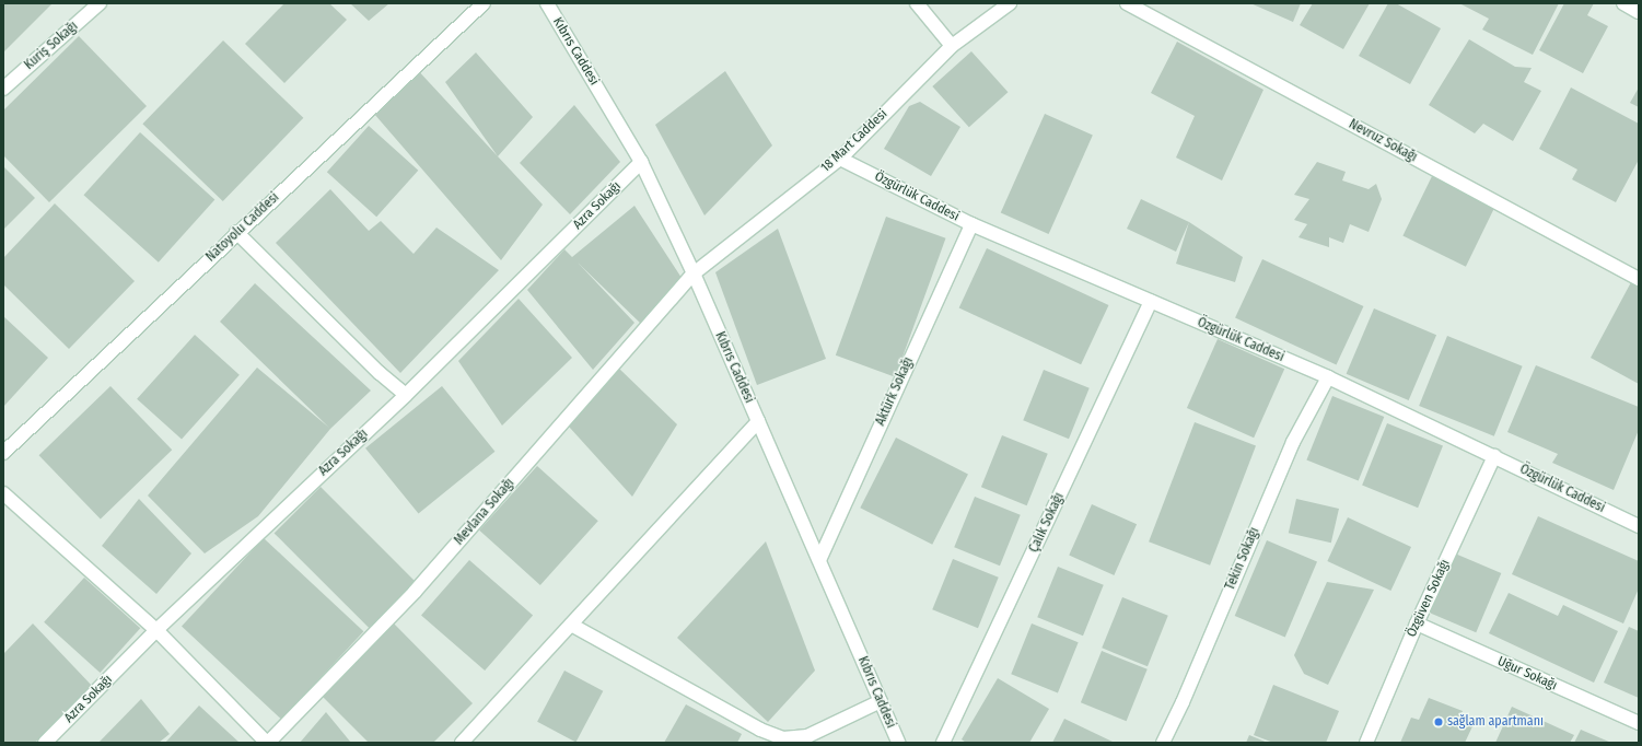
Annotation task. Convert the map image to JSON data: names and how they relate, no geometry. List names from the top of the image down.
{
  "streets": {
    "street": [
      "Kuriş Sokağı",
      "Kıbrıs Caddesi",
      "18 Mart Caddesi",
      "Nevruz Sokağı",
      "Özgürlük Caddesi",
      "Azra Sokağı",
      "Natoyolu Caddesi",
      "Aktürk Sokağı",
      "Mevlana Sokağı",
      "Çalık Sokağı",
      "Tekin Sokağı",
      "Özgüven Sokağı",
      "Uğur Sokağı"
    ]
  },
  "crossings": [
    ["Kıbrıs Caddesi", "18 Mart Caddesi"],
    ["Kıbrıs Caddesi", "Azra Sokağı"],
    ["Kıbrıs Caddesi", "Aktürk Sokağı"],
    ["Kıbrıs Caddesi", "Mevlana Sokağı"],
    ["18 Mart Caddesi", "Özgürlük Caddesi"],
    ["18 Mart Caddesi", "Mevlana Sokağı"],
    ["Özgürlük Caddesi", "Aktürk Sokağı"],
    ["Özgürlük Caddesi", "Çalık Sokağı"],
    ["Özgürlük Caddesi", "Tekin Sokağı"],
    ["Özgürlük Caddesi", "Özgüven Sokağı"],
    ["Özgüven Sokağı", "Uğur Sokağı"]
  ],
  "places": ["sağlam apartmanı"]
}
